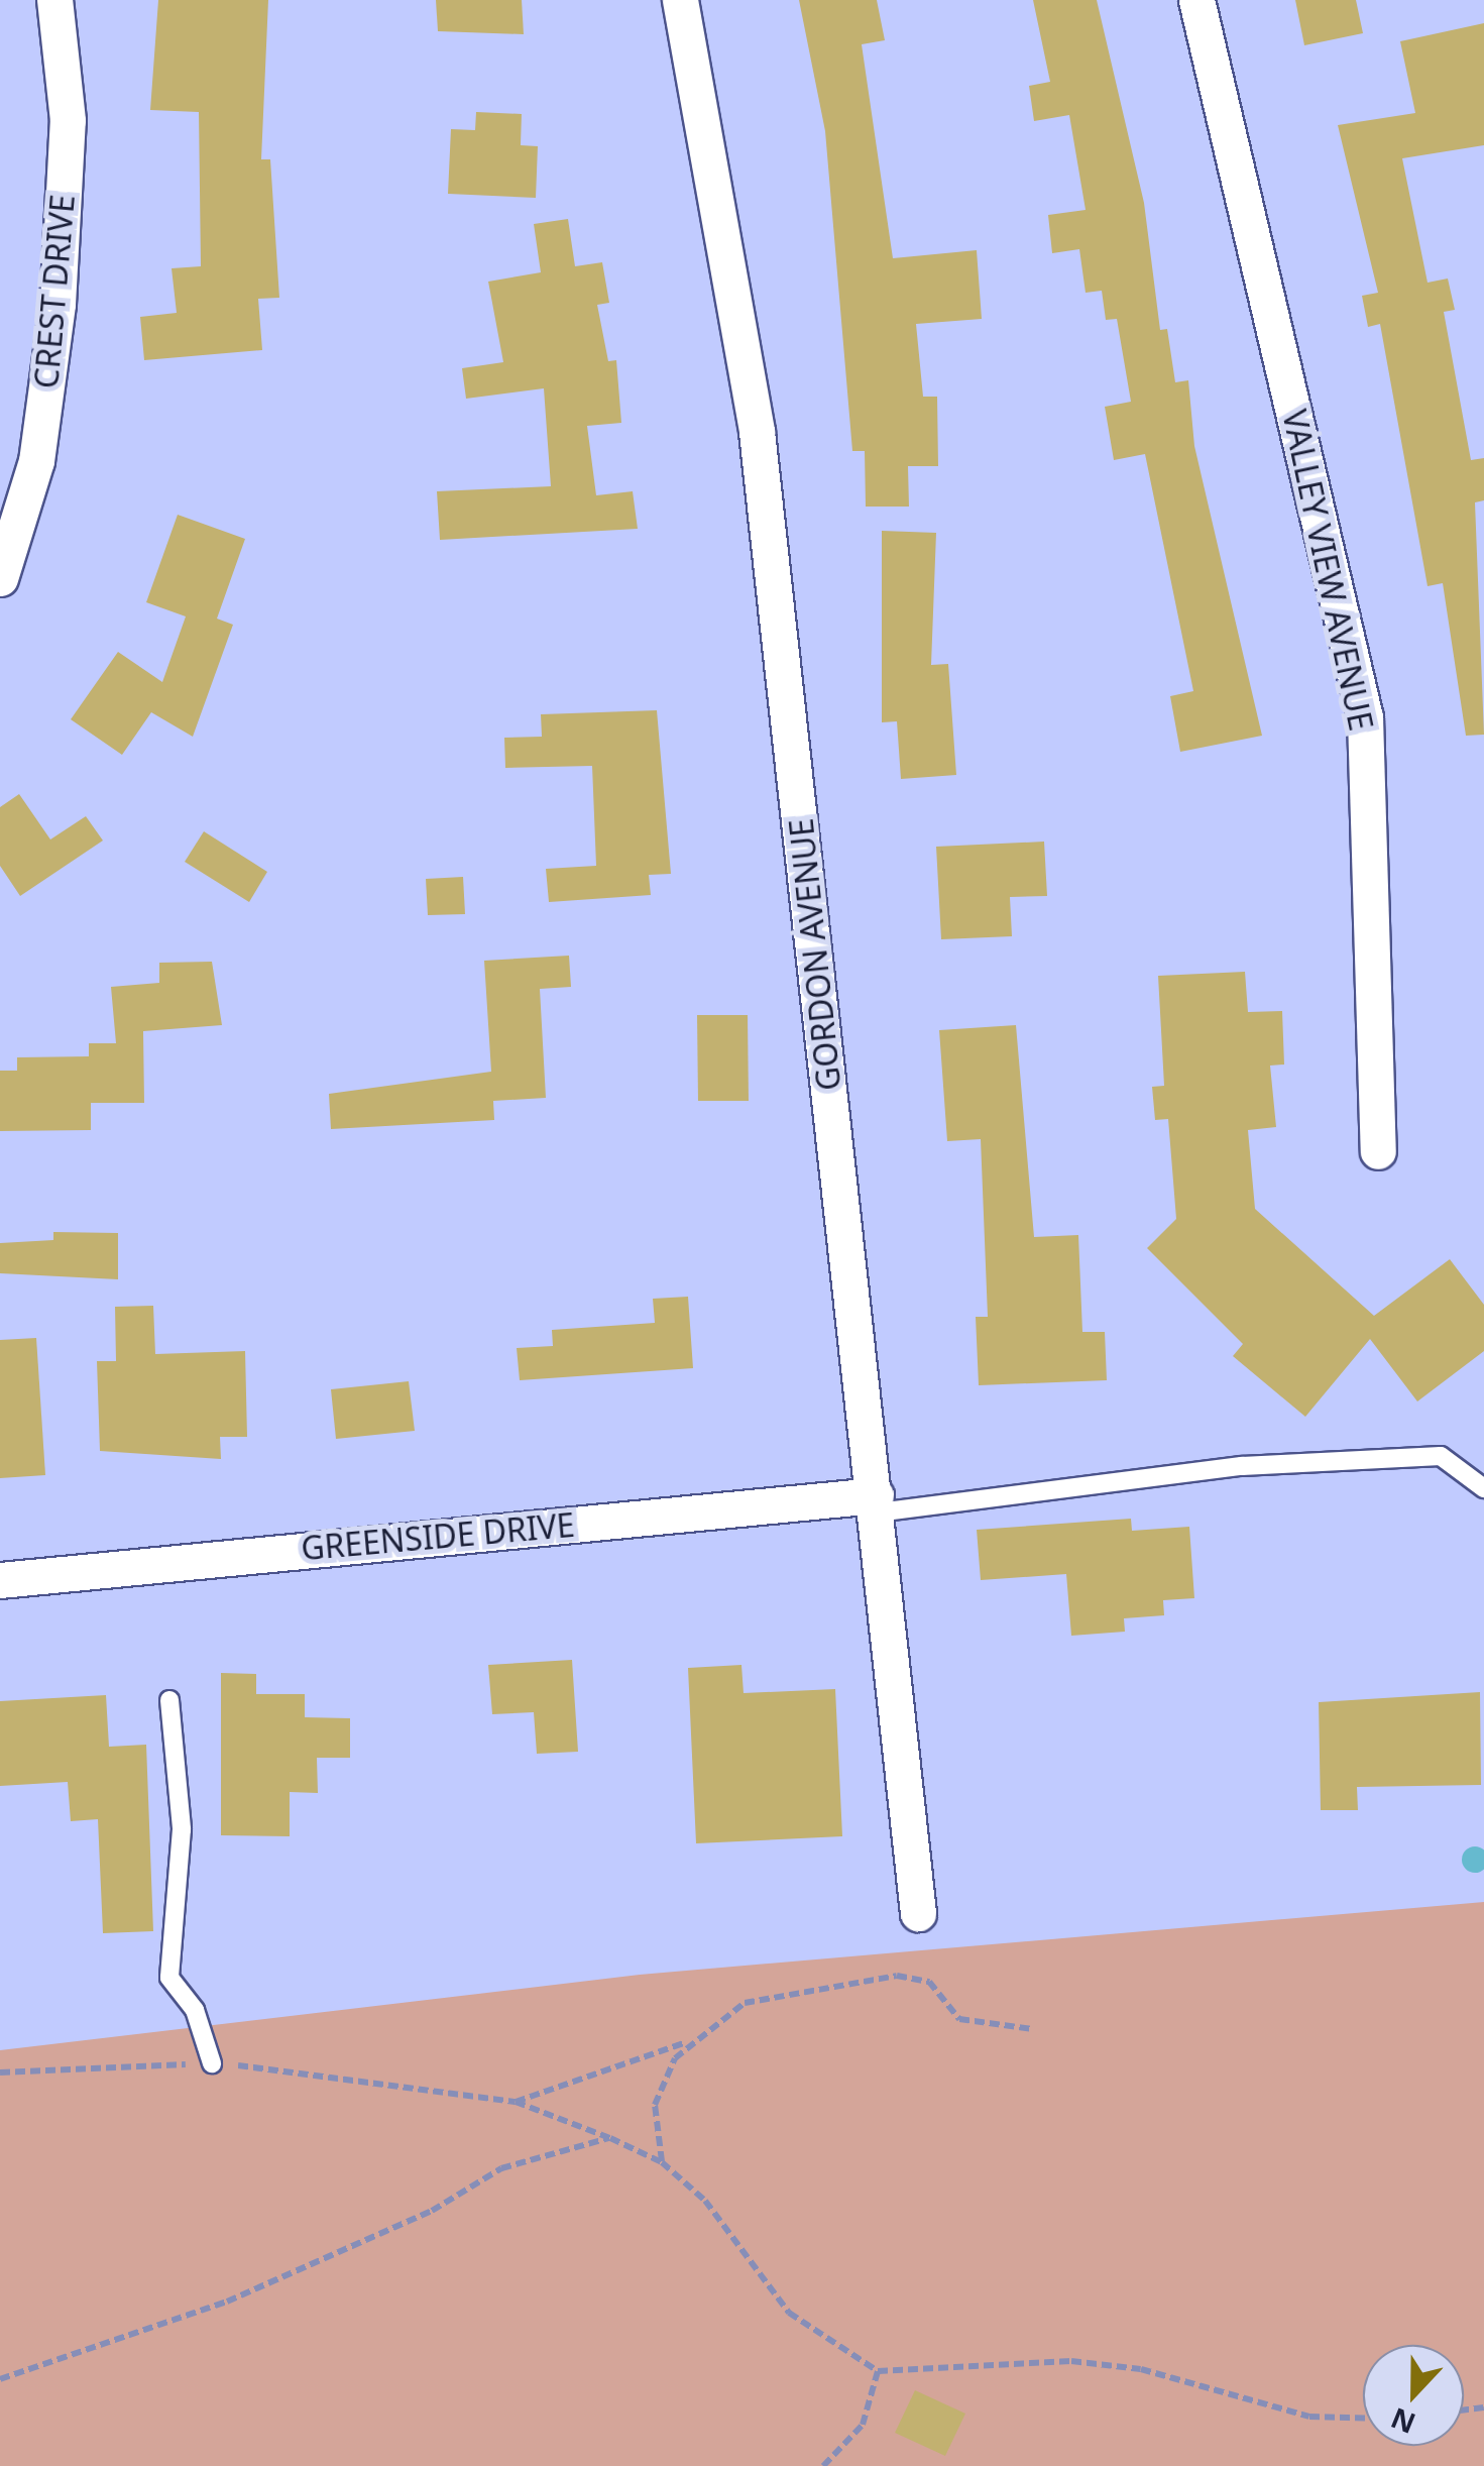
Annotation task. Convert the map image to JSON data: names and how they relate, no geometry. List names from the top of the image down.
{
  "streets": {
    "street": [
      "CREST DRIVE",
      "VALLEY VIEW AVENUE",
      "GORDON AVENUE",
      "GREENSIDE DRIVE"
    ]
  },
  "crossings": [
    ["GORDON AVENUE", "GREENSIDE DRIVE"]
  ],
  "north": "bottom"
}
